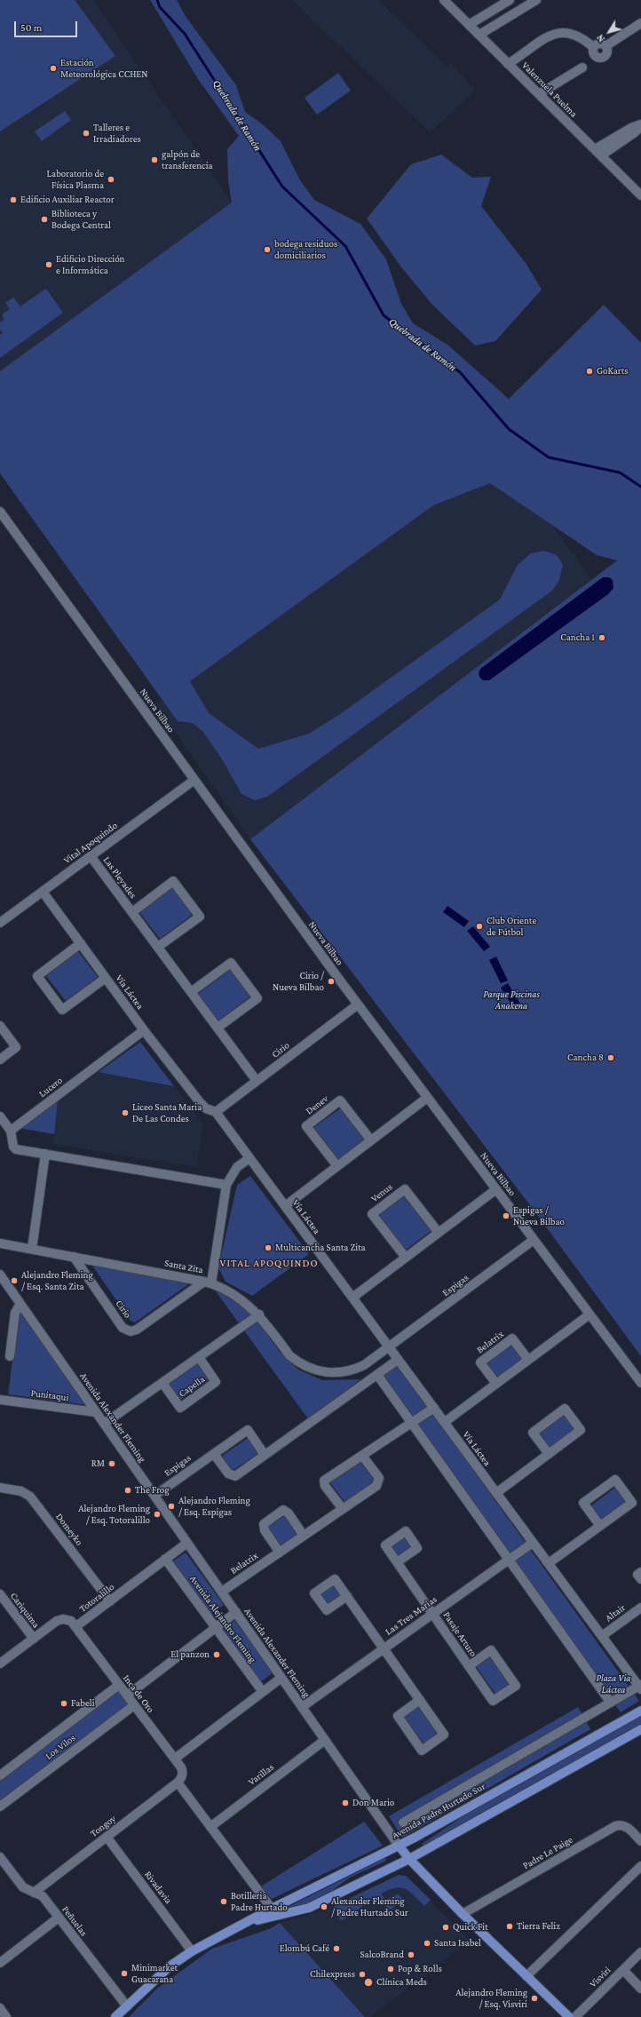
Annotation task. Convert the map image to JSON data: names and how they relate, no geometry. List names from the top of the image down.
{
  "streets": {
    "main road": ["Avenida Alexander Fleming", "Avenida Padre Hurtado Sur"],
    "street": [
      "Valenzuela Puelma",
      "Nueva Bilbao",
      "Vital Apoquindo",
      "Las Pleyades",
      "Vía Láctea",
      "Cirio",
      "Lucero",
      "Denev",
      "Venus",
      "Santa Zita",
      "Espigas",
      "Belatrix",
      "Capella",
      "Punitaqui",
      "Domeyko",
      "Totoralillo",
      "Cariquima",
      "Altair",
      "Las Tres Marias",
      "Avenida Alejandro Fleming",
      "Pasaje Arturo",
      "Inca de Oro",
      "Los Vilos",
      "Varillas",
      "Tongoy",
      "Padre Le Paige",
      "Rivadavia",
      "Peñuelas",
      "Visviri"
    ]
  },
  "crossings": [
    ["Nueva Bilbao", "Vital Apoquindo"],
    ["Nueva Bilbao", "Cirio"],
    ["Nueva Bilbao", "Espigas"],
    ["Vital Apoquindo", "Las Pleyades"],
    ["Vital Apoquindo", "Vía Láctea"],
    ["Las Pleyades", "Cirio"],
    ["Vía Láctea", "Cirio"],
    ["Vía Láctea", "Lucero"],
    ["Vía Láctea", "Santa Zita"],
    ["Vía Láctea", "Espigas"],
    ["Vía Láctea", "Altair"],
    ["Vía Láctea", "Las Tres Marias"],
    ["Vía Láctea", "Avenida Padre Hurtado Sur"],
    ["Cirio", "Santa Zita"],
    ["Santa Zita", "Espigas"],
    ["Santa Zita", "Capella"],
    ["Espigas", "Avenida Alexander Fleming"],
    ["Belatrix", "Avenida Alexander Fleming"],
    ["Capella", "Avenida Alexander Fleming"],
    ["Punitaqui", "Avenida Alexander Fleming"],
    ["Avenida Alexander Fleming", "Totoralillo"],
    ["Avenida Alexander Fleming", "Las Tres Marias"],
    ["Avenida Alexander Fleming", "Varillas"],
    ["Avenida Alexander Fleming", "Avenida Padre Hurtado Sur"],
    ["Avenida Alexander Fleming", "Padre Le Paige"],
    ["Domeyko", "Totoralillo"],
    ["Totoralillo", "Cariquima"],
    ["Totoralillo", "Avenida Alejandro Fleming"],
    ["Totoralillo", "Inca de Oro"],
    ["Las Tres Marias", "Pasaje Arturo"],
    ["Inca de Oro", "Los Vilos"],
    ["Inca de Oro", "Varillas"],
    ["Inca de Oro", "Avenida Padre Hurtado Sur"],
    ["Inca de Oro", "Tongoy"],
    ["Avenida Padre Hurtado Sur", "Rivadavia"],
    ["Avenida Padre Hurtado Sur", "Peñuelas"],
    ["Tongoy", "Rivadavia"],
    ["Tongoy", "Peñuelas"]
  ],
  "districts": ["VITAL APOQUINDO"],
  "water": ["Quebrada de Ramón"],
  "parks": ["Parque Piscinas Anakena", "Plaza Via Láctea"],
  "places": [
    "Estación Meteorológica CCHEN",
    "Talleres e Irradiadores",
    "galpón de transferencia",
    "Laboratorio de Física Plasma",
    "Edificio Auxiliar Reactor",
    "Biblioteca y Bodega Central",
    "bodega residuos domiciliarios",
    "Edificio Dirección e Informática",
    "GoKarts",
    "Cancha 1",
    "Club Oriente de Fútbol",
    "Cirio / Nueva Bilbao",
    "Cancha 8",
    "Liceo Santa Maria De Las Condes",
    "Espigas / Nueva Bilbao",
    "Multicancha Santa Zita",
    "Alejandro Fleming / Esq. Santa Zita",
    "RM",
    "The Frog",
    "Alejandro Fleming / Esq. Espigas",
    "Alejandro Fleming / Esq. Totoralillo",
    "El panzon",
    "Fabeli",
    "Don Mario",
    "Botilleria Padre Hurtado",
    "Alexander Fleming / Padre Hurtado Sur",
    "Tierra Feliz",
    "Quick Fit",
    "Santa Isabel",
    "Elombú Café",
    "SalcoBrand",
    "Pop & Rolls",
    "Minimarket Guacarana",
    "Chilexpress",
    "Clínica Meds",
    "Alejandro Fleming / Esq. Visviri"
  ],
  "scale_bar": "50 m",
  "north": "bottom left"
}
